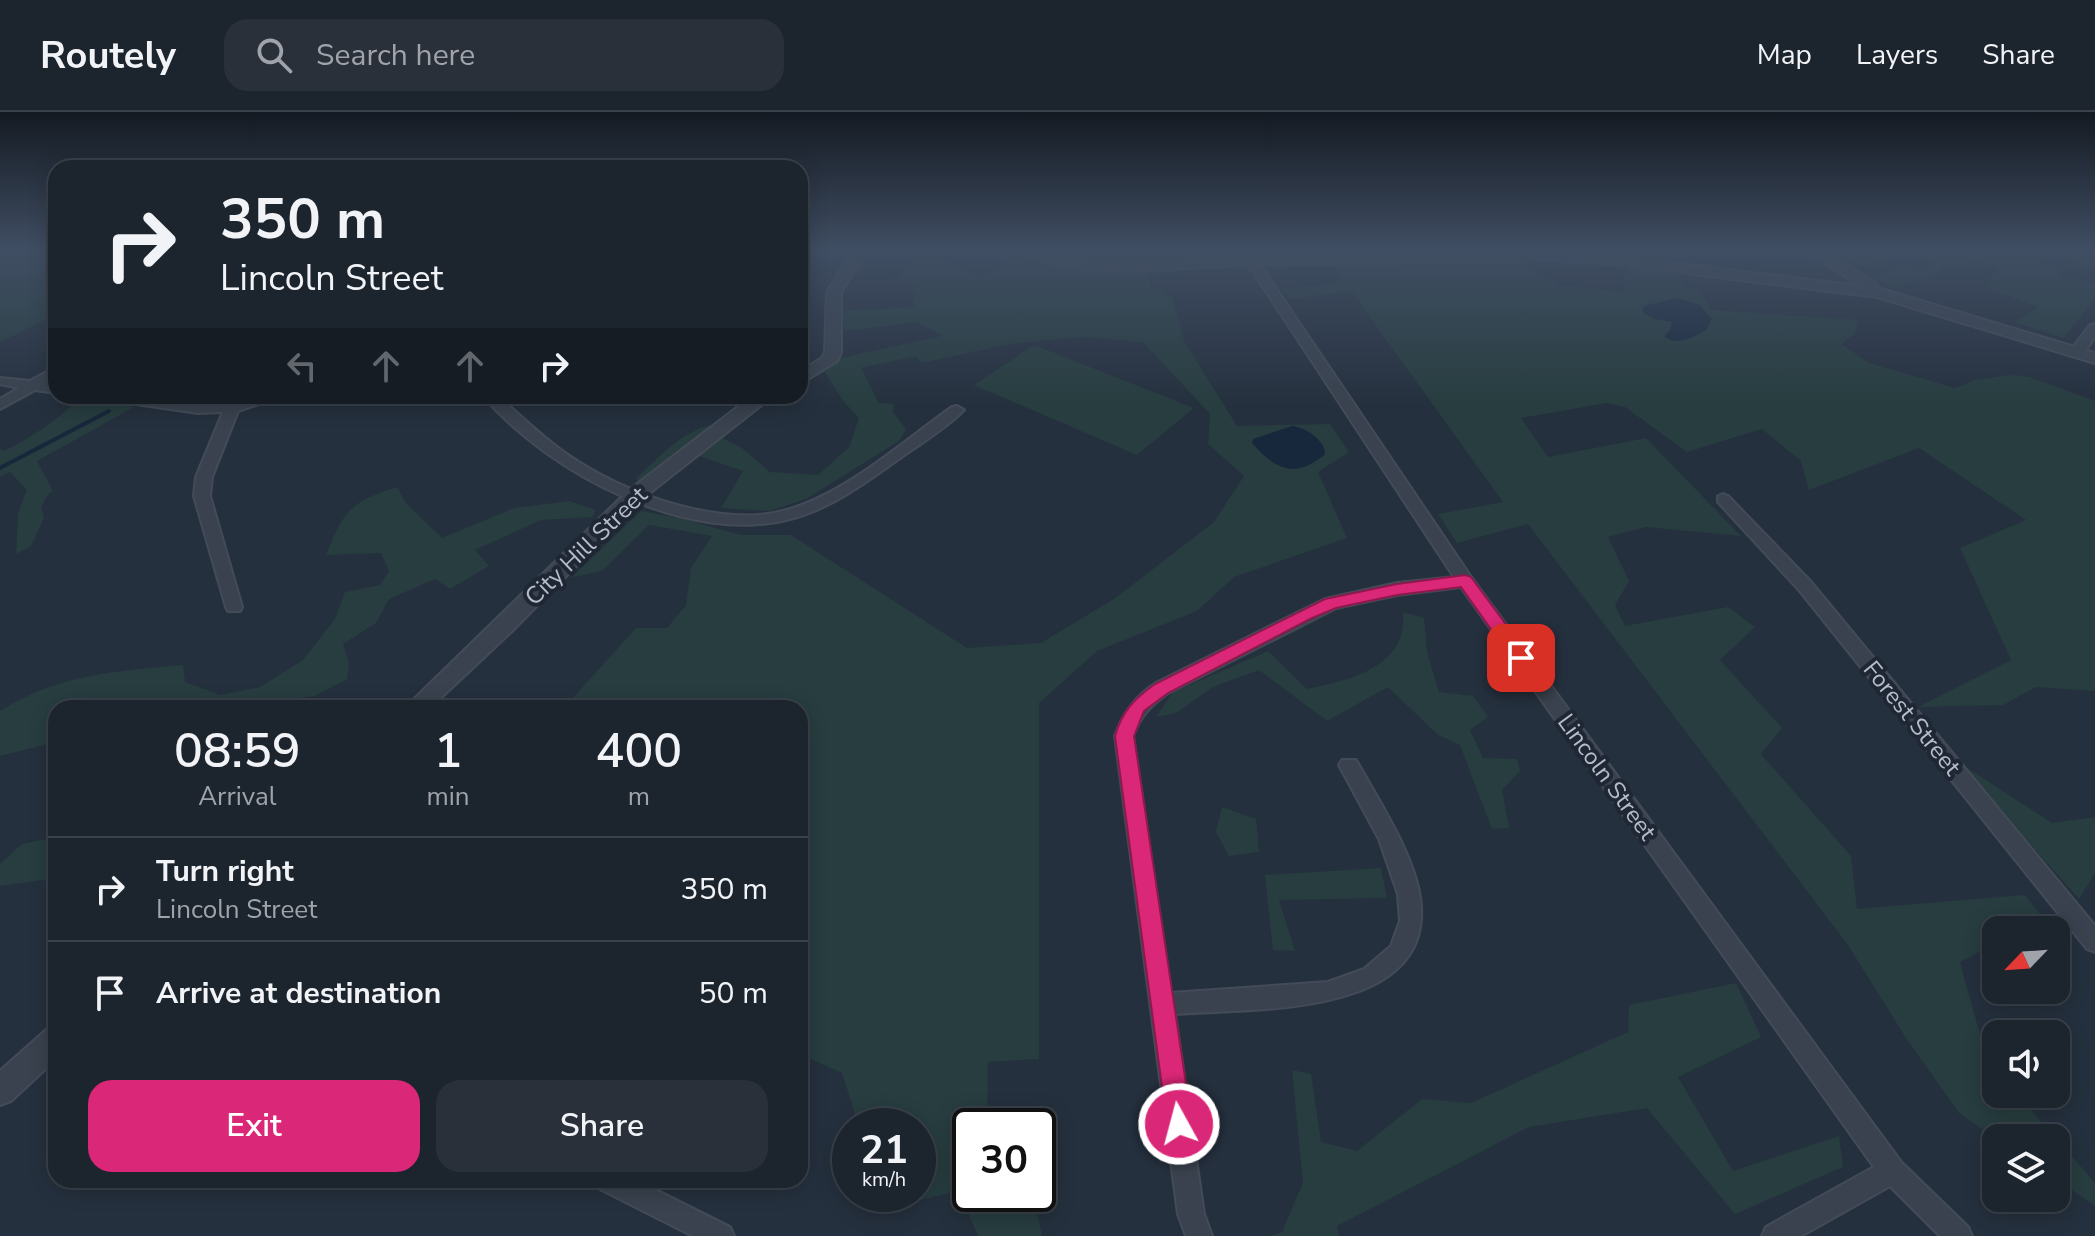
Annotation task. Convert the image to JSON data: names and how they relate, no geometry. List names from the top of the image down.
{
  "streets": {
    "street": ["City Hill Street", "Forest Street", "Lincoln Street"]
  },
  "north": "bottom left",
  "page": {
    "header": "Routely",
    "search": "Search here",
    "nav": ["Map", "Layers", "Share"],
    "turn": ["350 m", "Lincoln Street"],
    "eta": [
      "08:59",
      "Arrival",
      "1",
      "min",
      "400",
      "m"
    ],
    "list": [
      {
        "name": "Turn right",
        "note": "Lincoln Street",
        "value": "350 m"
      },
      {
        "name": "Arrive at destination",
        "value": "50 m"
      }
    ],
    "buttons": ["Exit", "Share"],
    "speed": "21 km/h",
    "limit": "30"
  }
}
